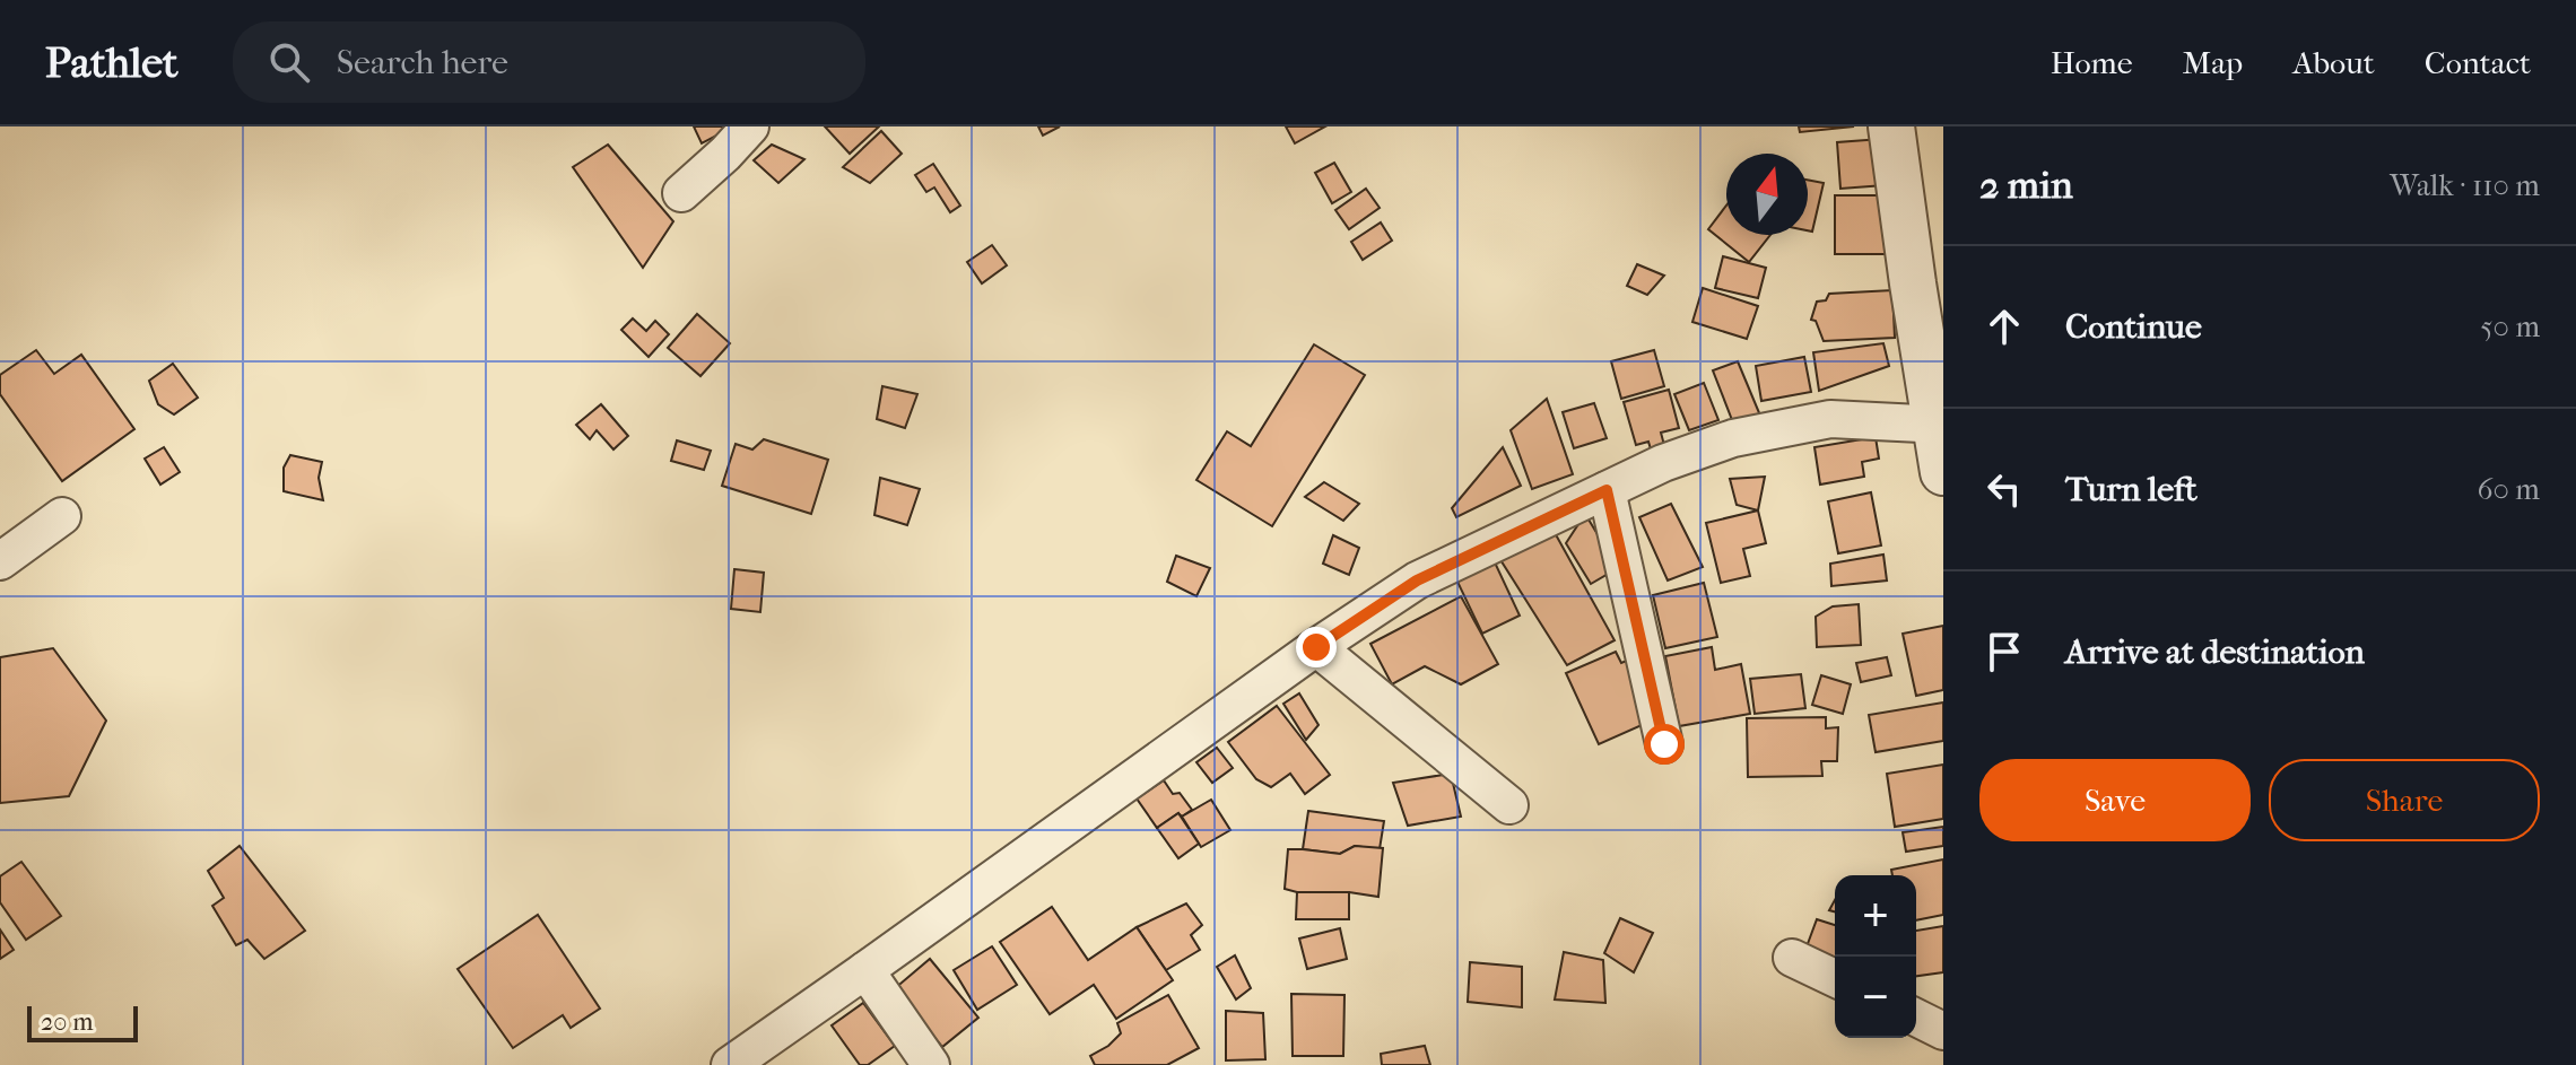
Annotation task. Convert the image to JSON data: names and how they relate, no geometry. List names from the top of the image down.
{
  "scale_bar": "20 m",
  "north": "top",
  "page": {
    "header": "Pathlet",
    "search": "Search here",
    "nav": [
      "Home",
      "Map",
      "About",
      "Contact"
    ],
    "heading": ["2 min", "Walk · 110 m"],
    "list": [
      ["Continue", "50 m"],
      ["Turn left", "60 m"],
      "Arrive at destination"
    ],
    "buttons": ["Save", "Share"],
    "map_buttons": ["+", "−"],
    "scale": "20 m"
  }
}
